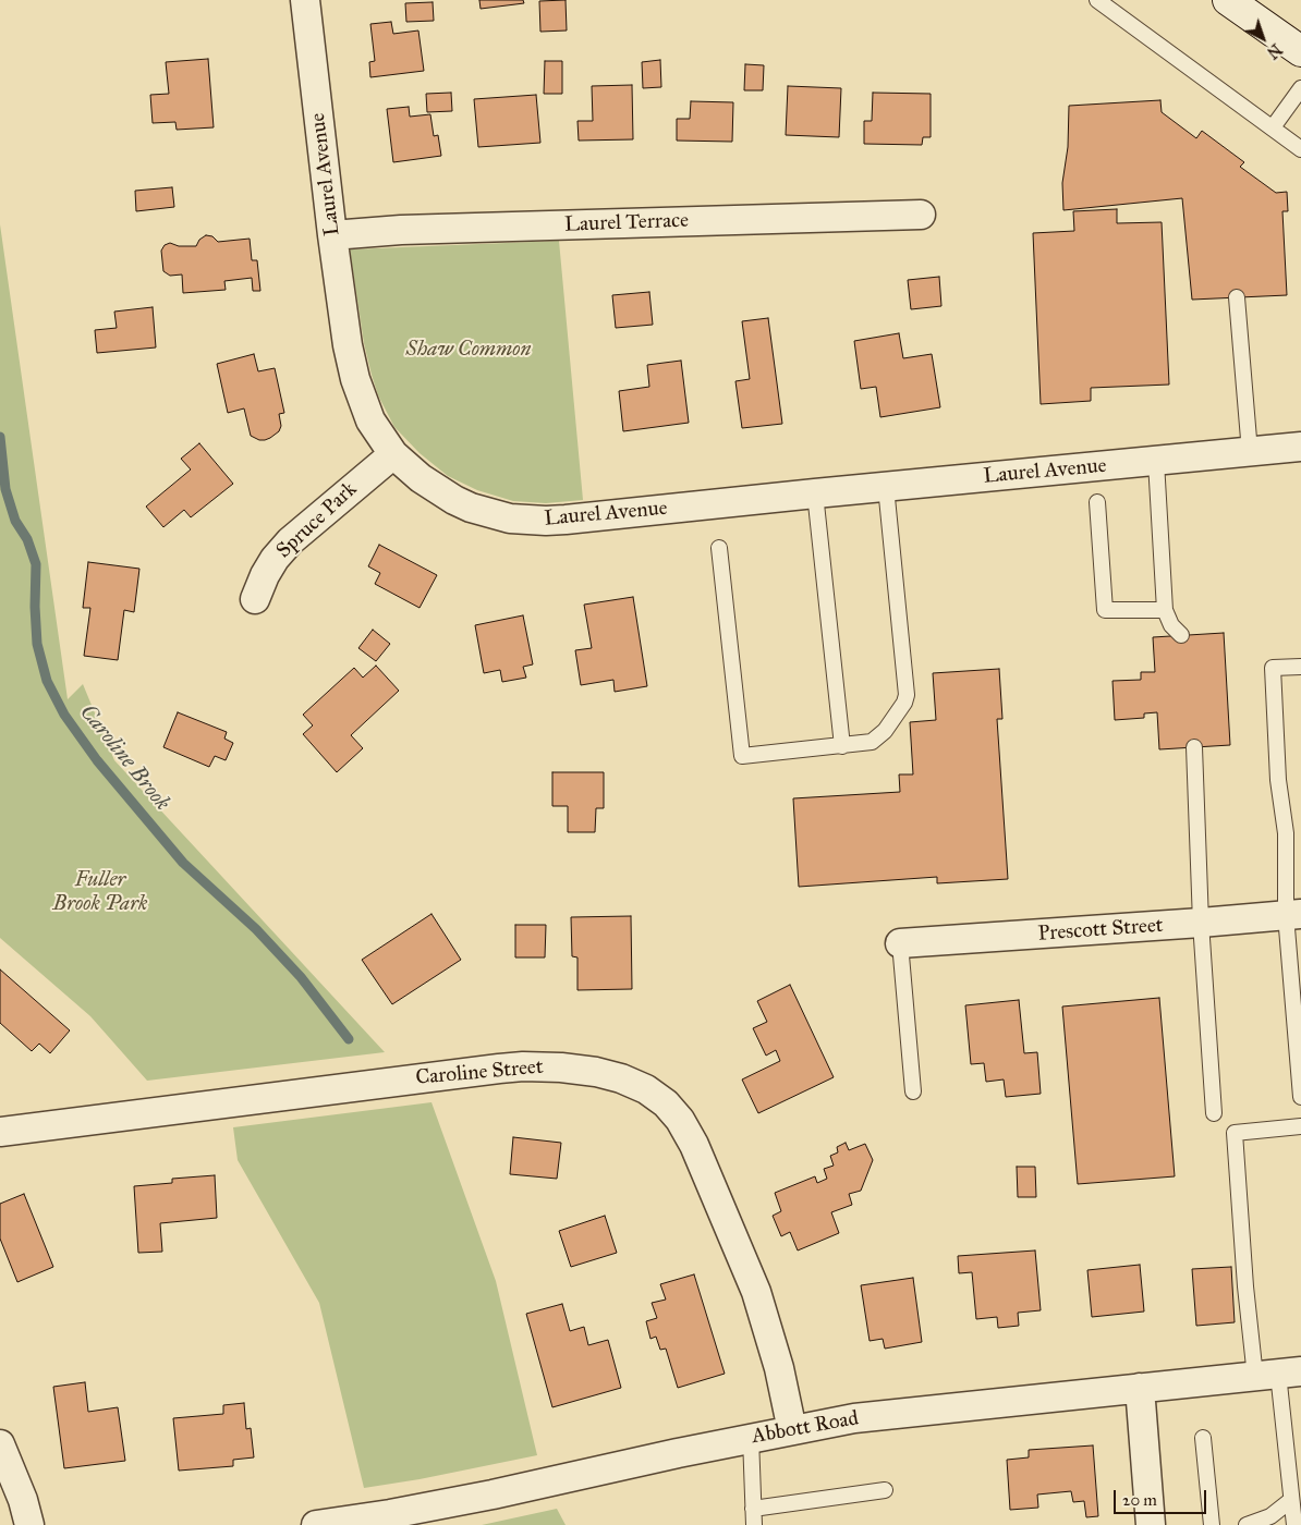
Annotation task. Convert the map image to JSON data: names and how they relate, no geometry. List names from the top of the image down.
{
  "streets": {
    "street": [
      "Laurel Avenue",
      "Laurel Terrace",
      "Spruce Park",
      "Prescott Street",
      "Caroline Street",
      "Abbott Road"
    ]
  },
  "crossings": [
    ["Laurel Avenue", "Laurel Terrace"],
    ["Laurel Avenue", "Spruce Park"],
    ["Caroline Street", "Abbott Road"]
  ],
  "water": ["Caroline Brook"],
  "parks": ["Shaw Common", "Fuller Brook Park"],
  "scale_bar": "20 m",
  "north": "bottom right"
}
